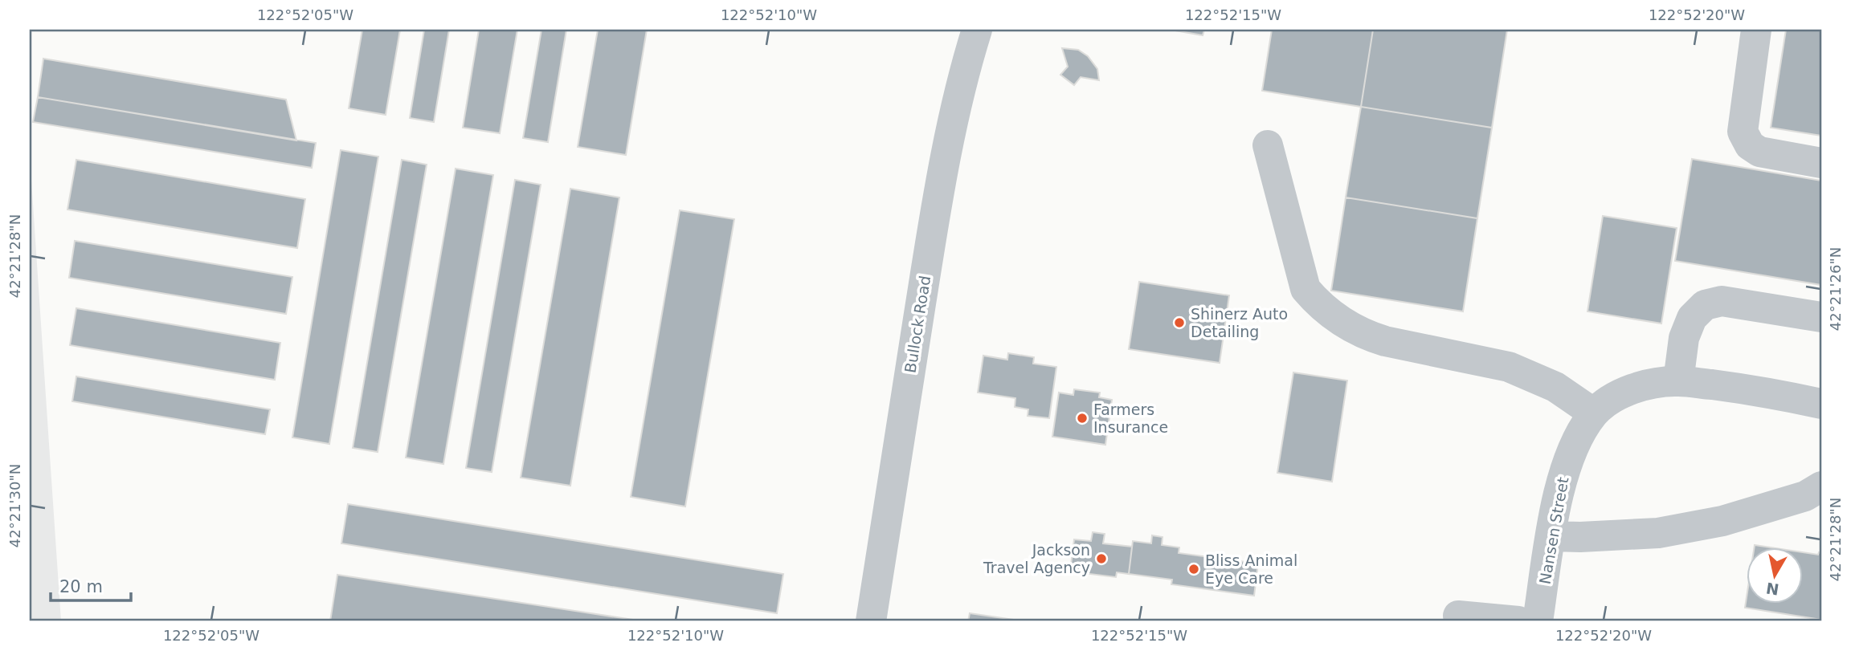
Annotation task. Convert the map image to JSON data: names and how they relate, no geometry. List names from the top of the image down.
{
  "streets": {
    "street": ["Bullock Road", "Nansen Street"]
  },
  "places": [
    "Shinerz Auto Detailing",
    "Farmers Insurance",
    "Jackson Travel Agency",
    "Bliss Animal Eye Care"
  ],
  "scale_bar": "20 m",
  "north": "bottom",
  "coordinates": [
    "122°52'05\"W",
    "122°52'10\"W",
    "122°52'15\"W",
    "122°52'20\"W",
    "42°21'28\"N",
    "42°21'26\"N",
    "42°21'30\"N"
  ]
}
